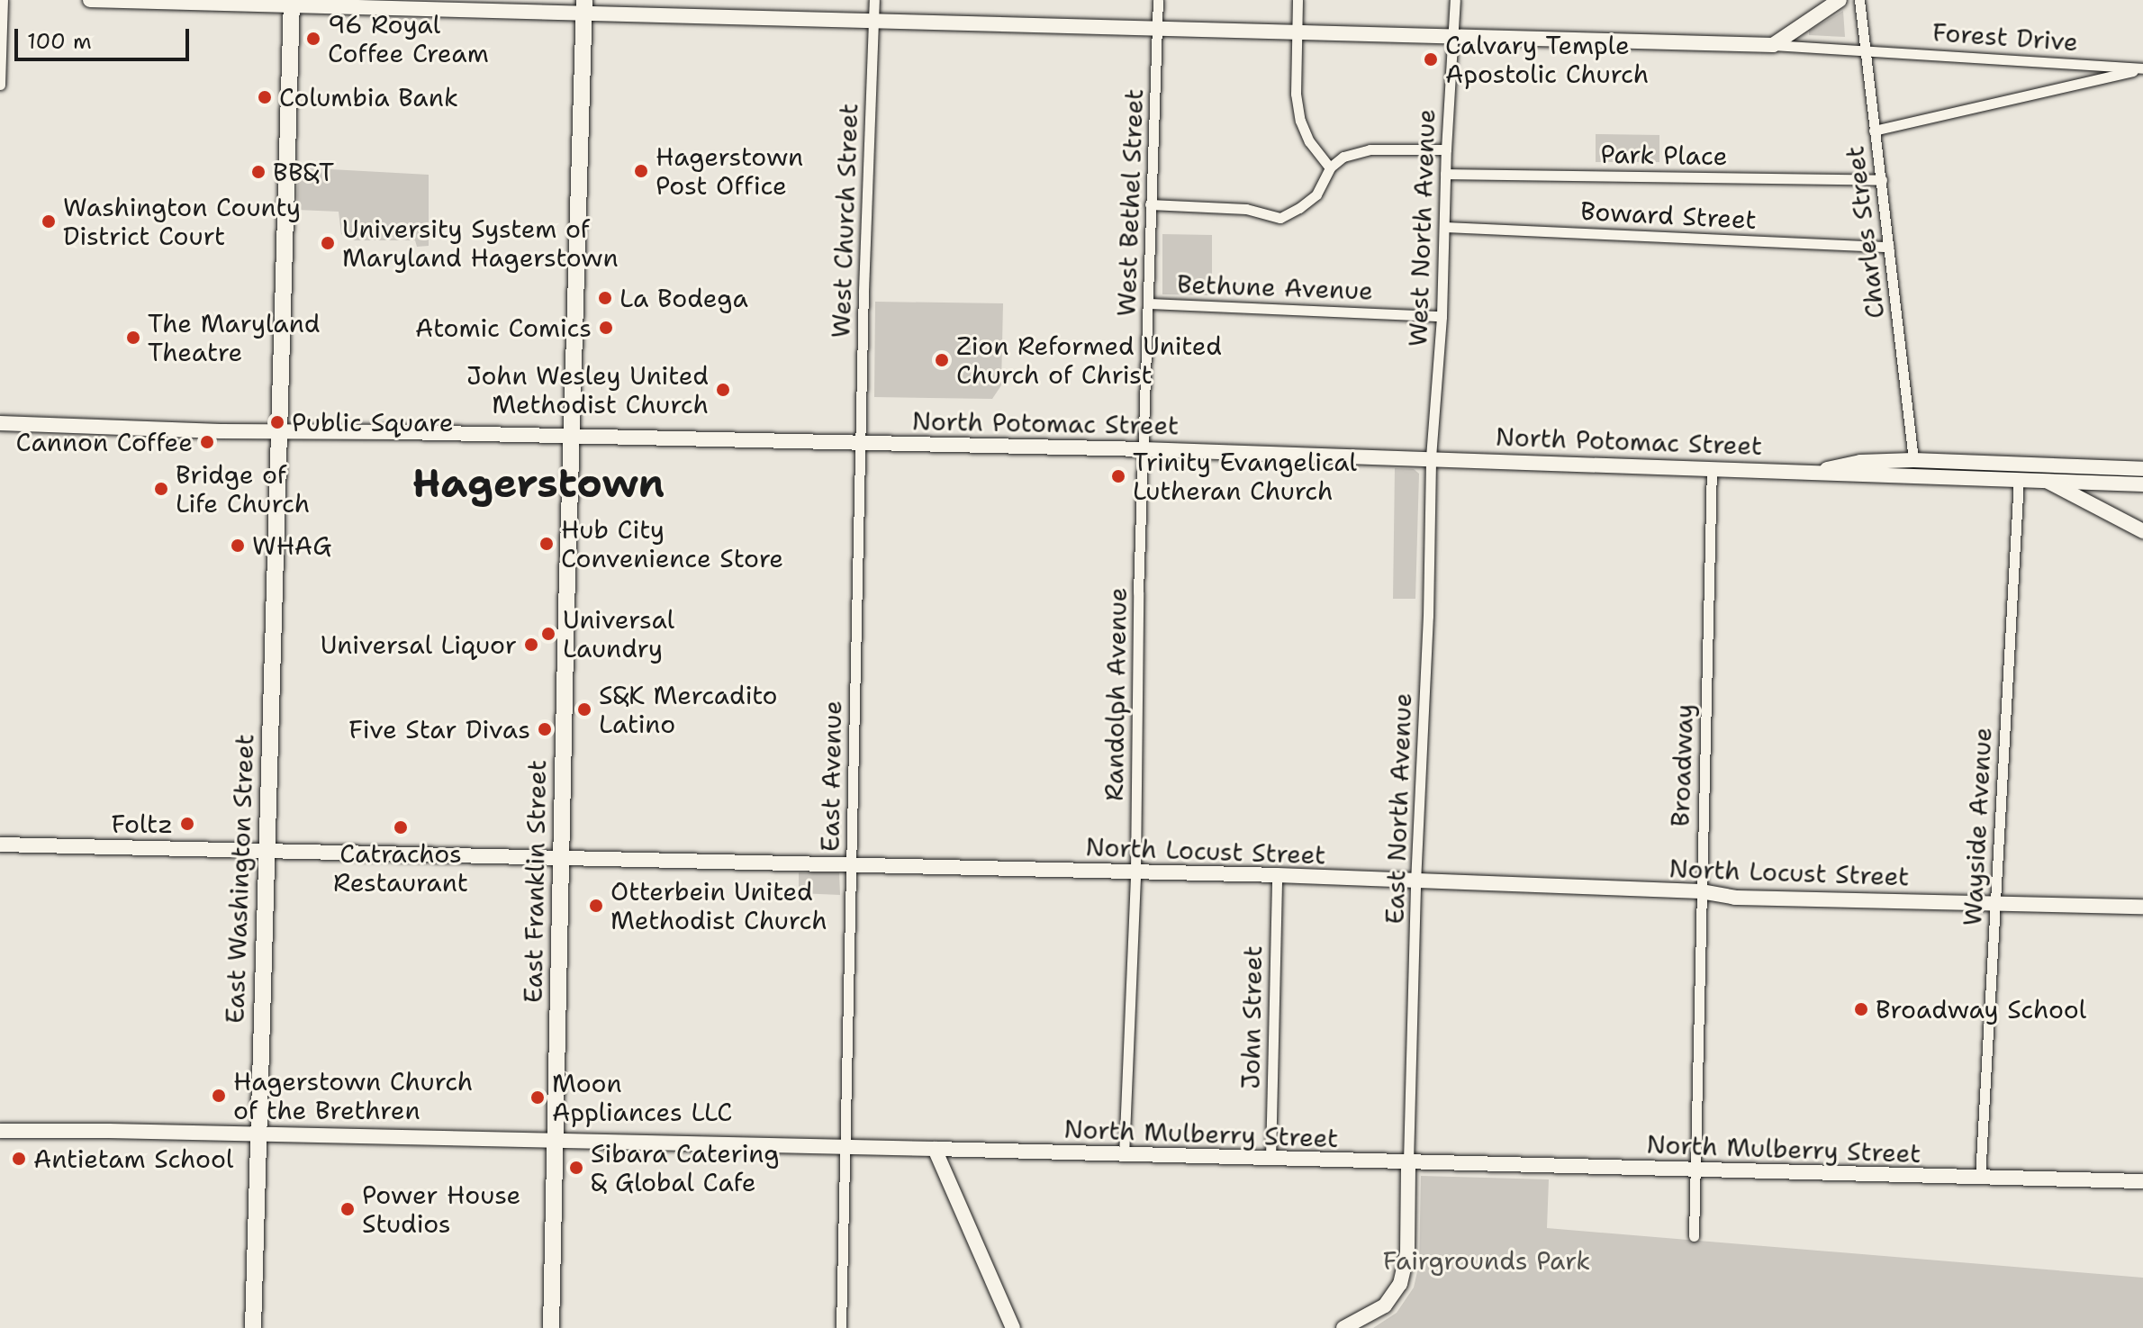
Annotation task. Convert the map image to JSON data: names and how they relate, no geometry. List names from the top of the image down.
{
  "streets": {
    "main road": [
      "North Potomac Street",
      "North Locust Street",
      "East Washington Street",
      "East Franklin Street",
      "North Mulberry Street"
    ],
    "street": [
      "Forest Drive",
      "Park Place",
      "West Bethel Street",
      "Boward Street",
      "West Church Street",
      "West North Avenue",
      "Charles Street",
      "Bethune Avenue",
      "Randolph Avenue",
      "Broadway",
      "East Avenue",
      "East North Avenue",
      "Wayside Avenue",
      "John Street"
    ]
  },
  "crossings": [
    ["Forest Drive", "Charles Street"],
    ["Park Place", "West North Avenue"],
    ["Park Place", "Charles Street"],
    ["West Bethel Street", "Bethune Avenue"],
    ["West Bethel Street", "North Potomac Street"],
    ["West Bethel Street", "Randolph Avenue"],
    ["Boward Street", "West North Avenue"],
    ["Boward Street", "Charles Street"],
    ["West Church Street", "North Potomac Street"],
    ["West Church Street", "East Avenue"],
    ["West North Avenue", "Bethune Avenue"],
    ["West North Avenue", "North Potomac Street"],
    ["West North Avenue", "East North Avenue"],
    ["Charles Street", "North Potomac Street"],
    ["North Potomac Street", "Randolph Avenue"],
    ["North Potomac Street", "Broadway"],
    ["North Potomac Street", "East Avenue"],
    ["North Potomac Street", "East North Avenue"],
    ["North Potomac Street", "Wayside Avenue"],
    ["North Potomac Street", "East Washington Street"],
    ["North Potomac Street", "East Franklin Street"],
    ["Randolph Avenue", "North Locust Street"],
    ["Randolph Avenue", "North Mulberry Street"],
    ["Broadway", "North Locust Street"],
    ["Broadway", "North Mulberry Street"],
    ["East Avenue", "North Locust Street"],
    ["East Avenue", "North Mulberry Street"],
    ["East North Avenue", "North Locust Street"],
    ["East North Avenue", "North Mulberry Street"],
    ["Wayside Avenue", "North Locust Street"],
    ["Wayside Avenue", "North Mulberry Street"],
    ["North Locust Street", "East Washington Street"],
    ["North Locust Street", "East Franklin Street"],
    ["North Locust Street", "John Street"],
    ["East Washington Street", "North Mulberry Street"],
    ["East Franklin Street", "North Mulberry Street"],
    ["John Street", "North Mulberry Street"]
  ],
  "districts": ["Hagerstown"],
  "parks": ["Fairgrounds Park"],
  "places": [
    "96 Royal Coffee Cream",
    "Calvary Temple Apostolic Church",
    "Columbia Bank",
    "Hagerstown Post Office",
    "BB&T",
    "Washington County District Court",
    "University System of Maryland Hagerstown",
    "La Bodega",
    "Atomic Comics",
    "The Maryland Theatre",
    "Zion Reformed United Church of Christ",
    "John Wesley United Methodist Church",
    "Public Square",
    "Cannon Coffee",
    "Trinity Evangelical Lutheran Church",
    "Bridge of Life Church",
    "Hub City Convenience Store",
    "WHAG",
    "Universal Laundry",
    "Universal Liquor",
    "S&K Mercadito Latino",
    "Five Star Divas",
    "Foltz",
    "Catrachos Restaurant",
    "Otterbein United Methodist Church",
    "Broadway School",
    "Hagerstown Church of the Brethren",
    "Moon Appliances LLC",
    "Antietam School",
    "Sibara Catering & Global Cafe",
    "Power House Studios"
  ],
  "scale_bar": "100 m"
}
